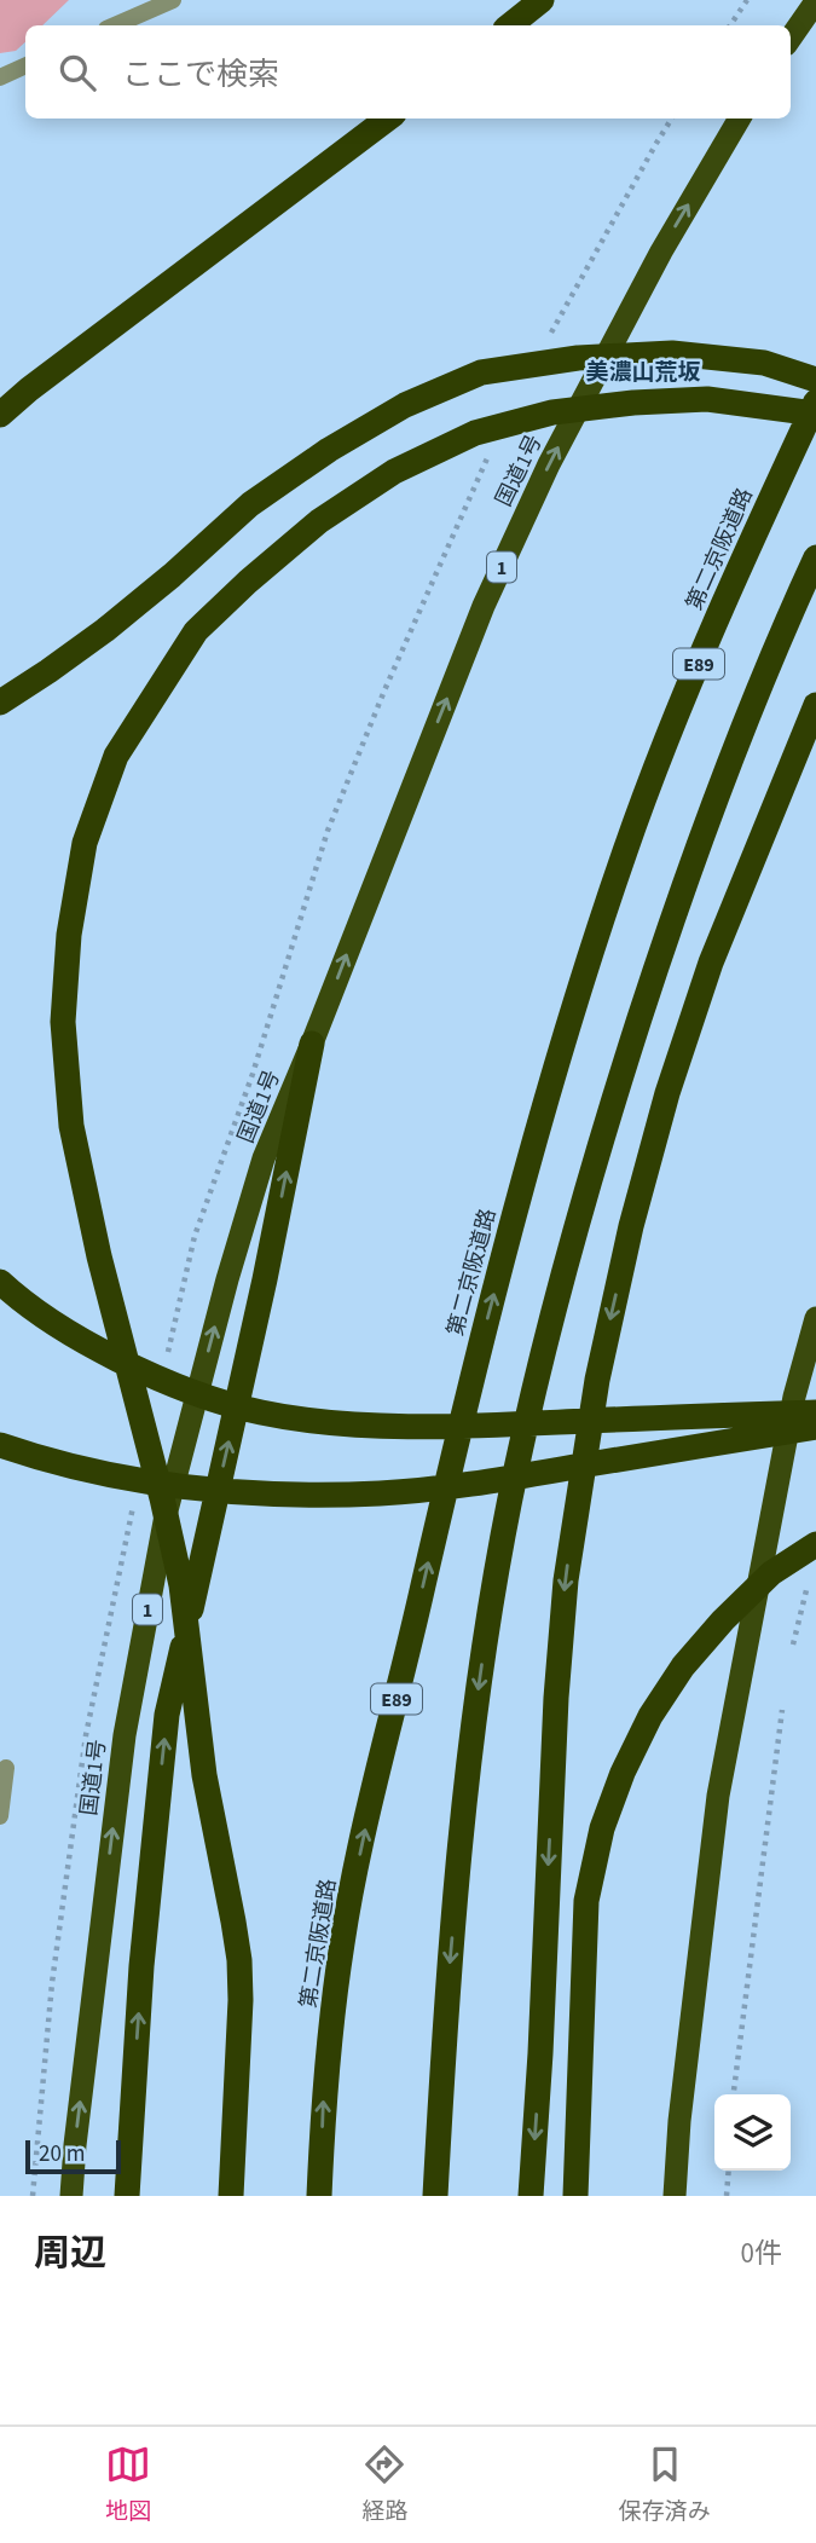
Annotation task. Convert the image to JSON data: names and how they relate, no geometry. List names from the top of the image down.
{
  "streets": {
    "highway": [
      "国道1号",
      "第二京阪道路",
      "1",
      "E89"
    ]
  },
  "districts": ["美濃山荒坂"],
  "scale_bar": "20 m",
  "page": {
    "search": "ここで検索",
    "scale": "20 m",
    "heading": ["周辺", "0件"],
    "nav": ["地図", "経路", "保存済み"]
  }
}
